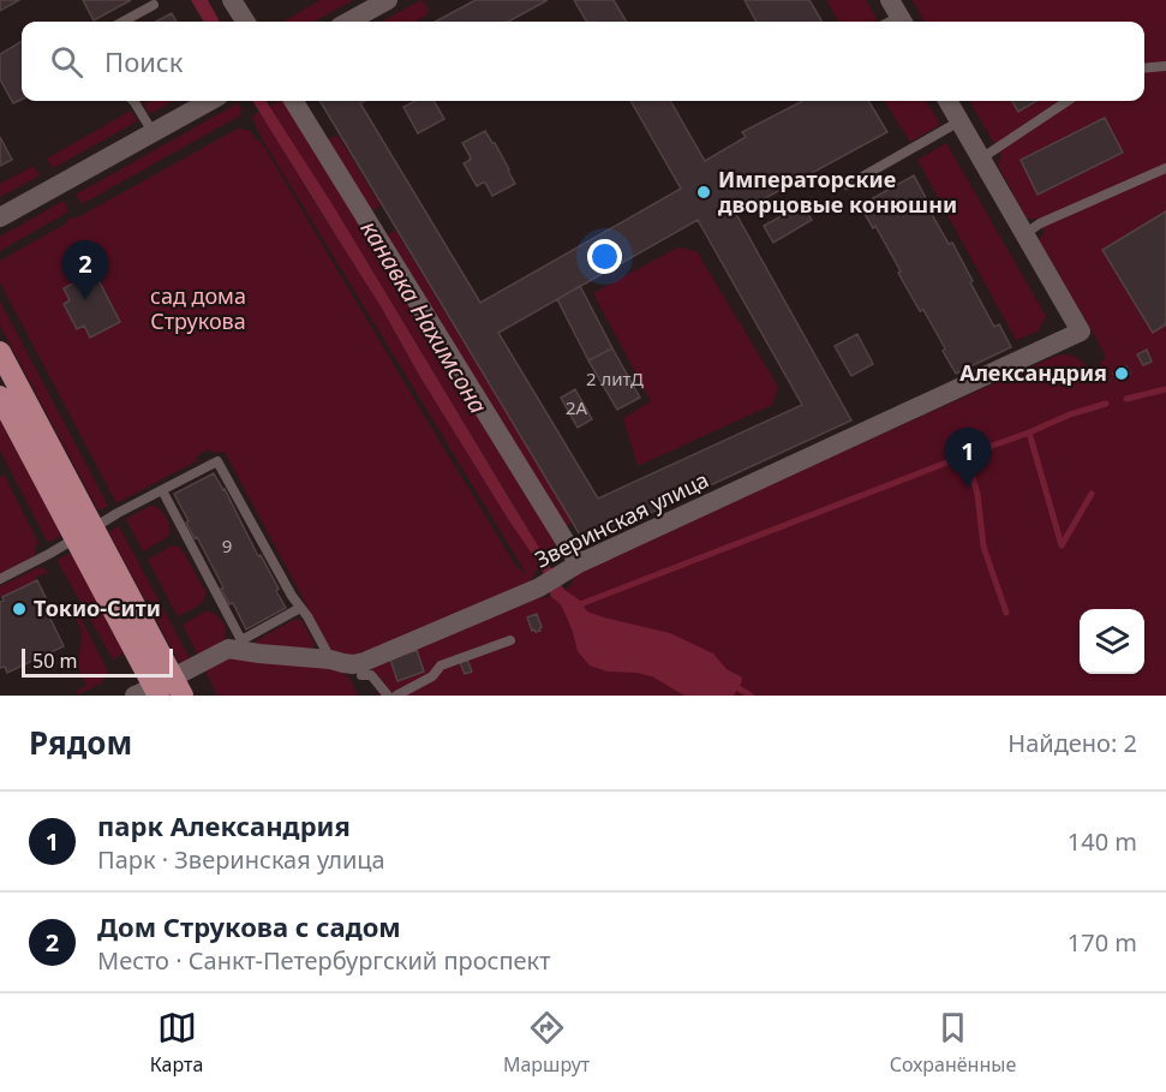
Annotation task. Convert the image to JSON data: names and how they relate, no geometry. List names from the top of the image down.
{
  "streets": {
    "street": ["Зверинская улица"]
  },
  "water": ["канавка Нахимсона"],
  "parks": ["сад дома Струкова"],
  "places": ["Императорские дворцовые конюшни", "Александрия", "Токио-Сити"],
  "house_numbers": ["2 литД", "2А", "9"],
  "scale_bar": "50 m",
  "page": {
    "search": "Поиск",
    "pins": ["2", "1"],
    "scale": "50 m",
    "heading": ["Рядом", "Найдено: 2"],
    "list": [
      {
        "mark": "1",
        "name": "парк Александрия",
        "note": "Парк · Зверинская улица",
        "value": "140 m"
      },
      {
        "mark": "2",
        "name": "Дом Струкова с садом",
        "note": "Место · Санкт-Петербургский проспект",
        "value": "170 m"
      }
    ],
    "nav": ["Карта", "Маршрут", "Сохранённые"]
  }
}
